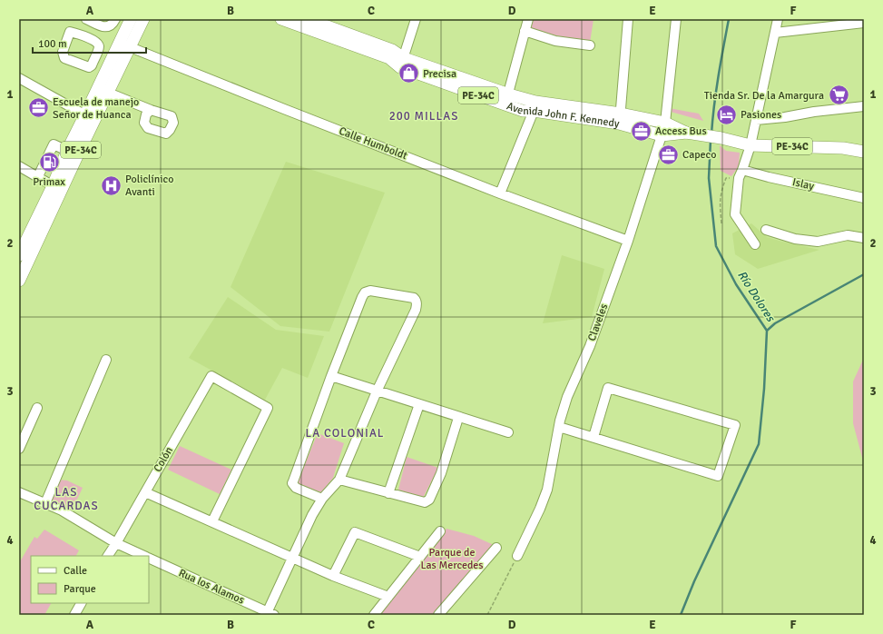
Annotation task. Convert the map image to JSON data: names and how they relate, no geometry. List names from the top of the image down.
{
  "streets": {
    "main road": ["PE-34C", "Avenida John F. Kennedy"],
    "street": [
      "Calle Humboldt",
      "Islay",
      "Claveles",
      "Colón",
      "Rua los Alamos"
    ]
  },
  "crossings": [
    ["PE-34C", "Avenida John F. Kennedy"],
    ["PE-34C", "Calle Humboldt"],
    ["Avenida John F. Kennedy", "Claveles"],
    ["Calle Humboldt", "Claveles"],
    ["Colón", "Rua los Alamos"]
  ],
  "districts": ["200 MILLAS", "LA COLONIAL", "LAS CUCARDAS"],
  "water": ["Río Dolores"],
  "parks": ["Parque de Las Mercedes"],
  "places": {
    "shop": ["Precisa"],
    "supermarket": ["Tienda Sr. De la Amargura"],
    "office": ["Escuela de manejo Señor de Huanca", "Access Bus", "Capeco"],
    "hotel": ["Pasiones"],
    "fuel station": ["Primax"],
    "hospital": ["Policlínico Avanti"]
  },
  "legend": ["Calle", "Parque"],
  "scale_bar": "100 m",
  "grid": {
    "columns": [
      "A",
      "B",
      "C",
      "D",
      "E",
      "F"
    ],
    "rows": [
      "1",
      "2",
      "3",
      "4"
    ]
  }
}
